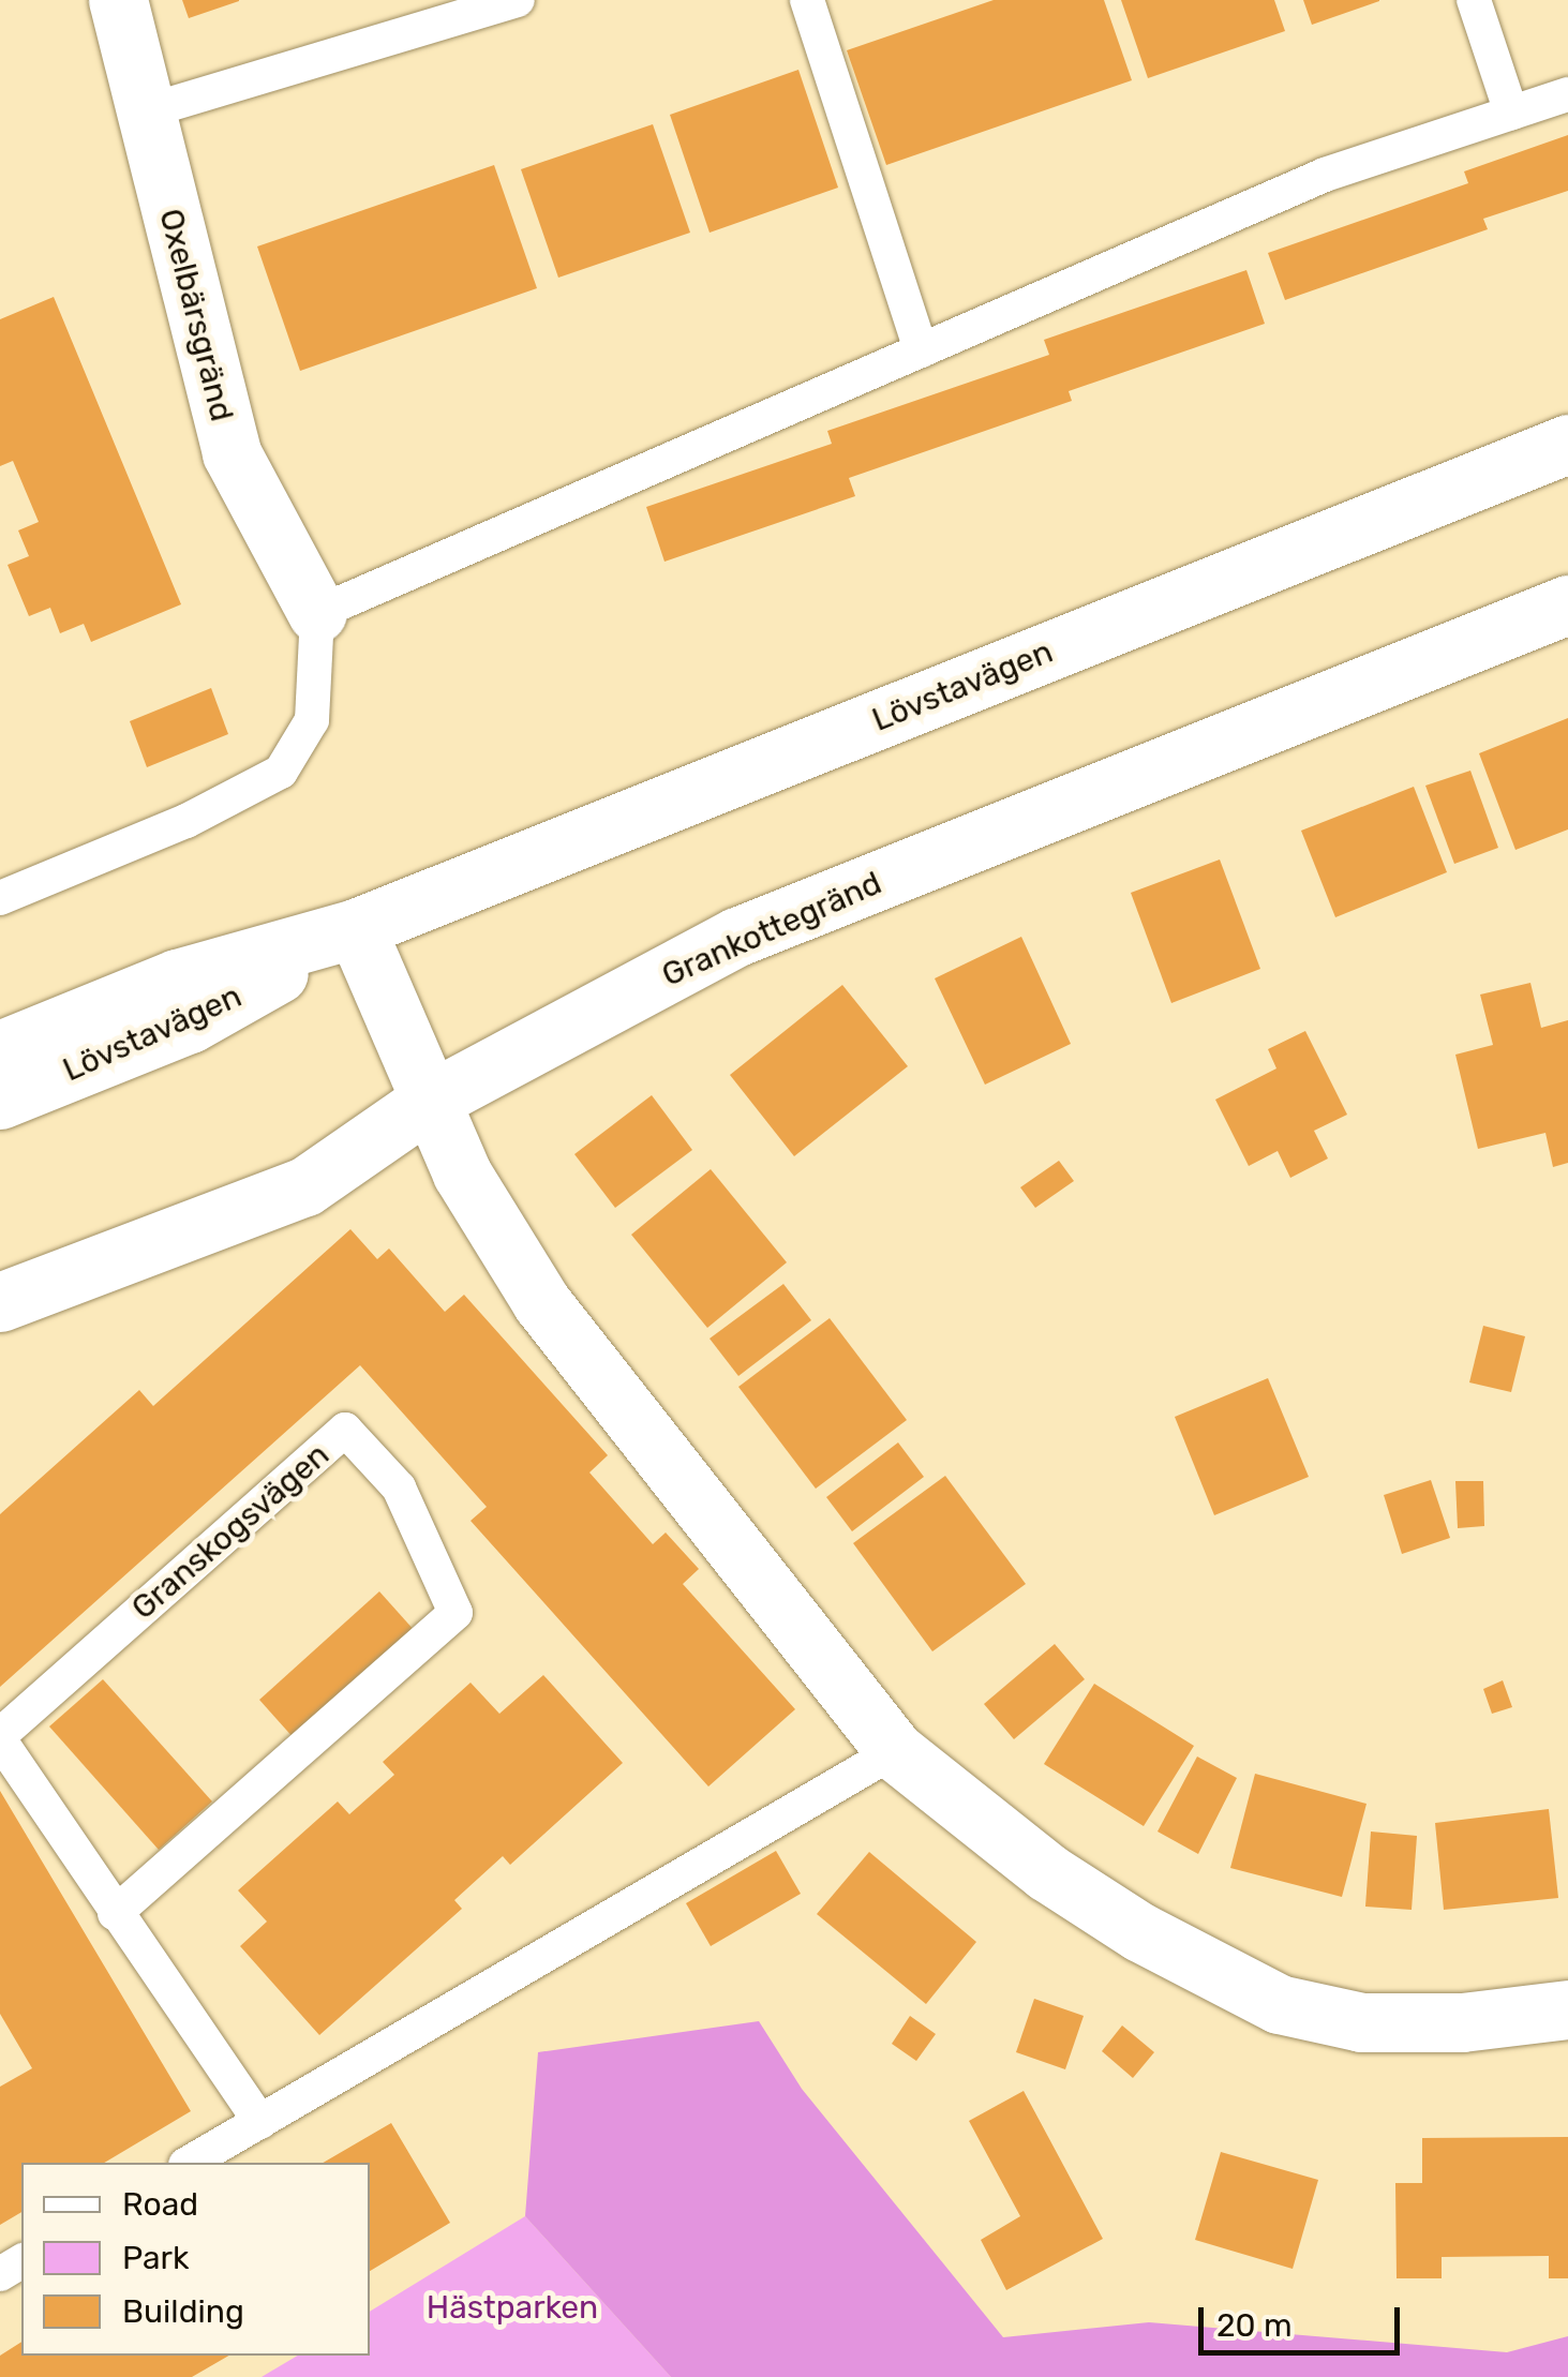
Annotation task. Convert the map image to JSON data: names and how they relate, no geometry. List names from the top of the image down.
{
  "streets": {
    "street": ["Oxelbärsgränd", "Lövstavägen", "Grankottegränd"],
    "lane": ["Granskogsvägen"]
  },
  "parks": ["Hästparken"],
  "legend": ["Road", "Park", "Building"],
  "scale_bar": "20 m"
}
